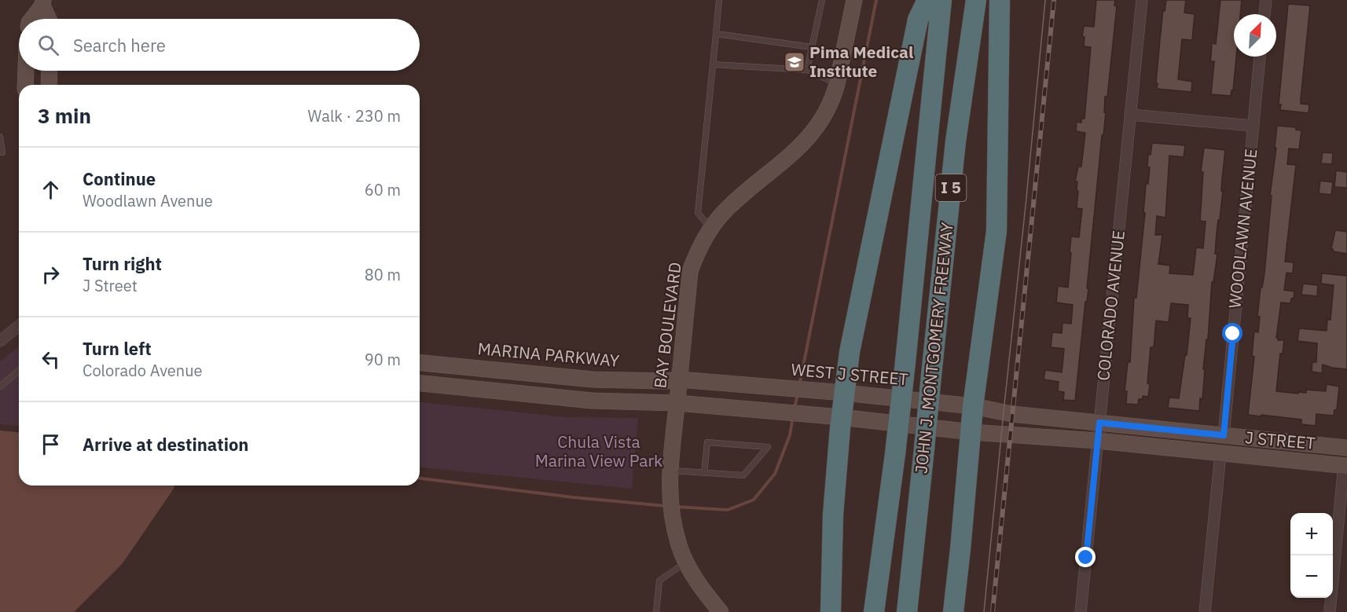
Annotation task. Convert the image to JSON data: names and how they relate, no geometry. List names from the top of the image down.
{
  "streets": {
    "highway": ["I 5", "JOHN J. MONTGOMERY FREEWAY"],
    "main road": [
      "BAY BOULEVARD",
      "MARINA PARKWAY",
      "WEST J STREET",
      "J STREET"
    ],
    "street": ["WOODLAWN AVENUE", "COLORADO AVENUE"]
  },
  "crossings": [
    ["WOODLAWN AVENUE", "J STREET"],
    ["COLORADO AVENUE", "WEST J STREET"],
    ["COLORADO AVENUE", "J STREET"],
    ["BAY BOULEVARD", "MARINA PARKWAY"],
    ["BAY BOULEVARD", "WEST J STREET"],
    ["MARINA PARKWAY", "WEST J STREET"],
    ["WEST J STREET", "J STREET"]
  ],
  "parks": ["Chula Vista Marina View Park"],
  "places": {
    "school or university": ["Pima Medical Institute"]
  },
  "north": "top right",
  "page": {
    "search": "Search here",
    "heading": ["3 min", "Walk · 230 m"],
    "list": [
      ["Continue", "Woodlawn Avenue", "60 m"],
      ["Turn right", "J Street", "80 m"],
      ["Turn left", "Colorado Avenue", "90 m"],
      "Arrive at destination"
    ],
    "map_buttons": ["+", "−"]
  }
}
